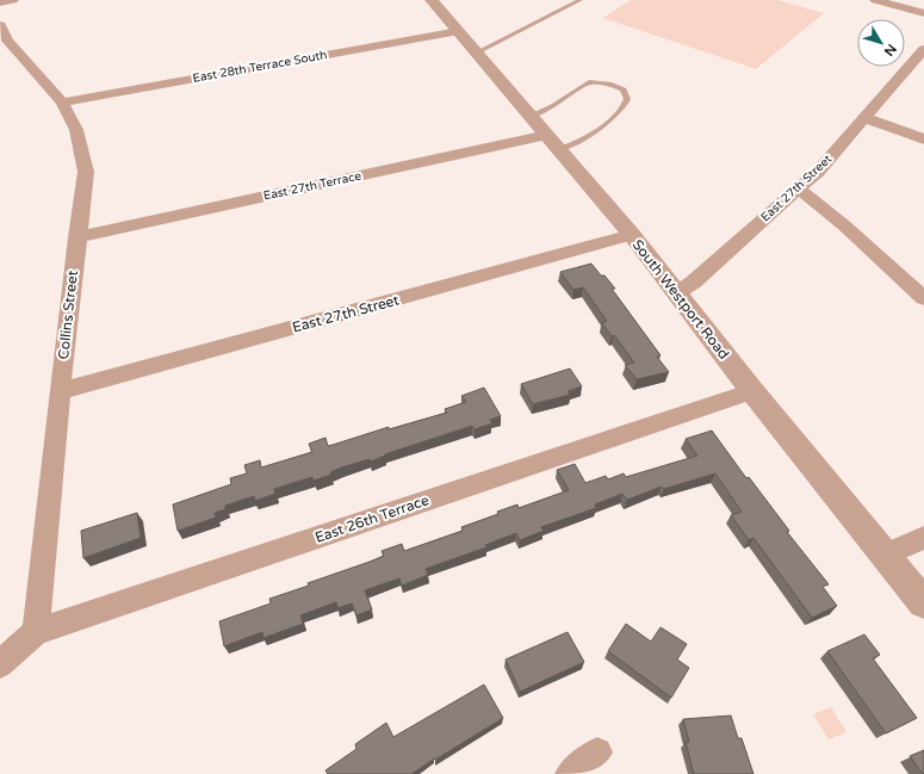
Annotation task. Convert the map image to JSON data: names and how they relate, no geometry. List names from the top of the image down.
{
  "streets": {
    "street": [
      "East 28th Terrace South",
      "East 27th Terrace",
      "East 27th Street",
      "South Westport Road",
      "Collins Street",
      "East 26th Terrace"
    ]
  },
  "crossings": [
    ["East 28th Terrace South", "South Westport Road"],
    ["East 28th Terrace South", "Collins Street"],
    ["East 27th Terrace", "South Westport Road"],
    ["East 27th Terrace", "Collins Street"],
    ["East 27th Street", "South Westport Road"],
    ["East 27th Street", "Collins Street"],
    ["South Westport Road", "East 26th Terrace"],
    ["Collins Street", "East 26th Terrace"]
  ],
  "north": "bottom right"
}
